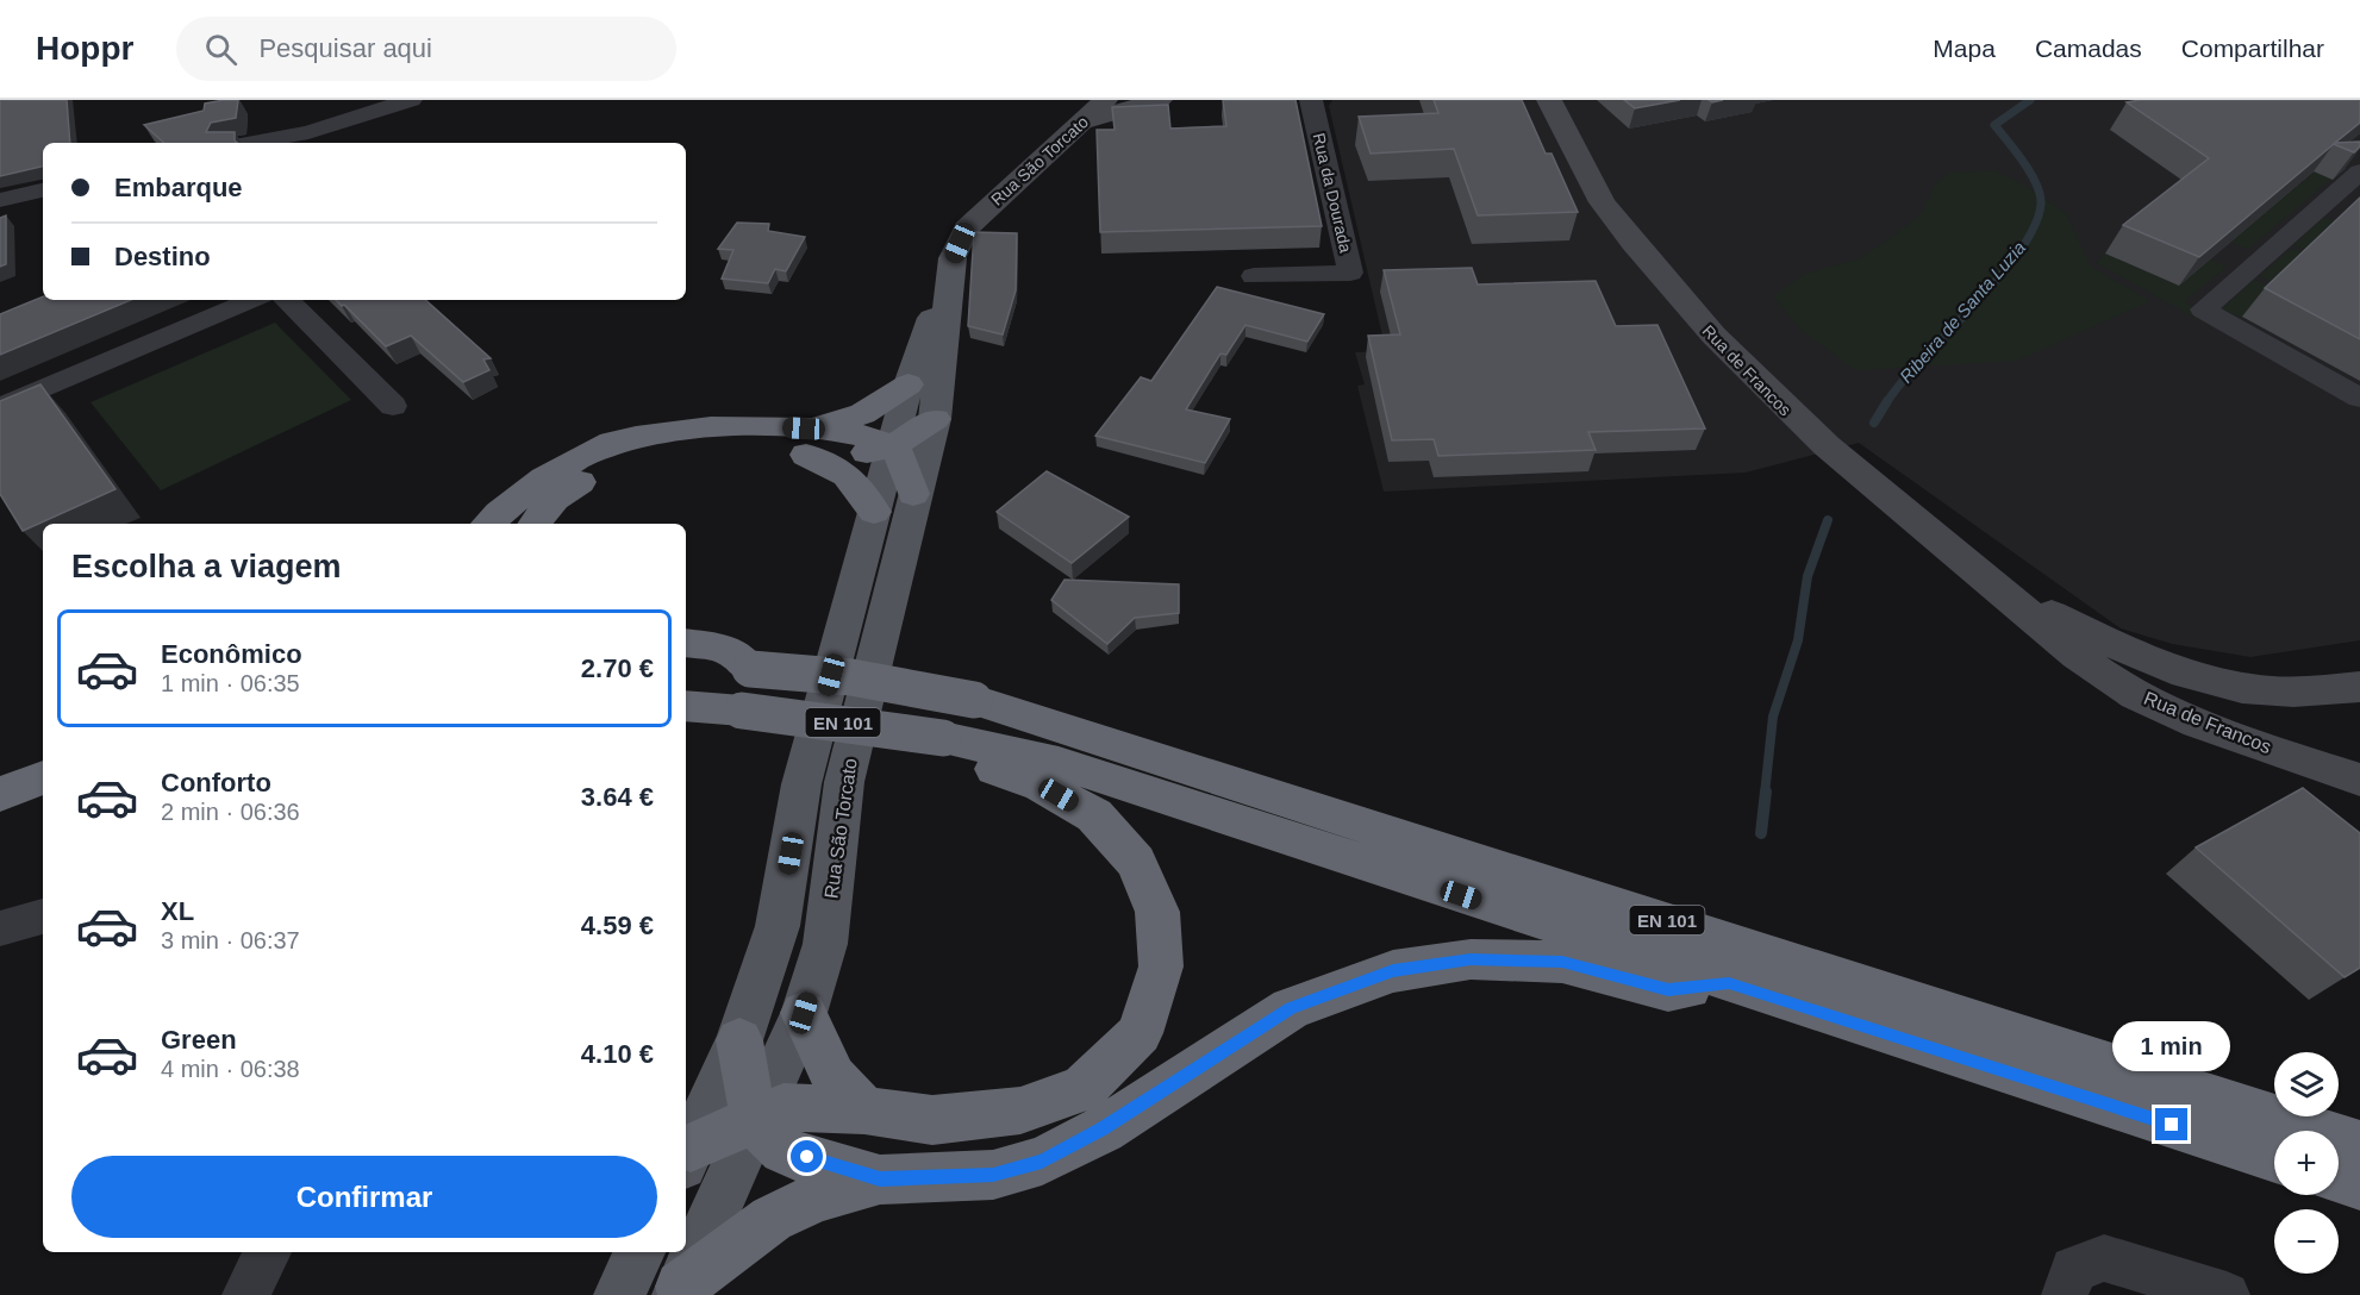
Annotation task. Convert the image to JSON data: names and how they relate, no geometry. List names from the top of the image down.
{
  "streets": {
    "highway": ["EN 101"],
    "main road": ["Rua São Torcato"],
    "street": ["Rua da Dourada", "Rua de Francos"]
  },
  "water": ["Ribeira de Santa Luzia"],
  "page": {
    "header": "Hoppr",
    "search": "Pesquisar aqui",
    "nav": ["Mapa", "Camadas", "Compartilhar"],
    "banner": ["Embarque", "Destino"],
    "heading": "Escolha a viagem",
    "list": [
      {
        "name": "Econômico",
        "note": "1 min · 06:35",
        "value": "2.70 €"
      },
      {
        "name": "Conforto",
        "note": "2 min · 06:36",
        "value": "3.64 €"
      },
      {
        "name": "XL",
        "note": "3 min · 06:37",
        "value": "4.59 €"
      },
      {
        "name": "Green",
        "note": "4 min · 06:38",
        "value": "4.10 €"
      }
    ],
    "bubble": "1 min",
    "map_buttons": ["+", "−"],
    "buttons": "Confirmar"
  }
}
